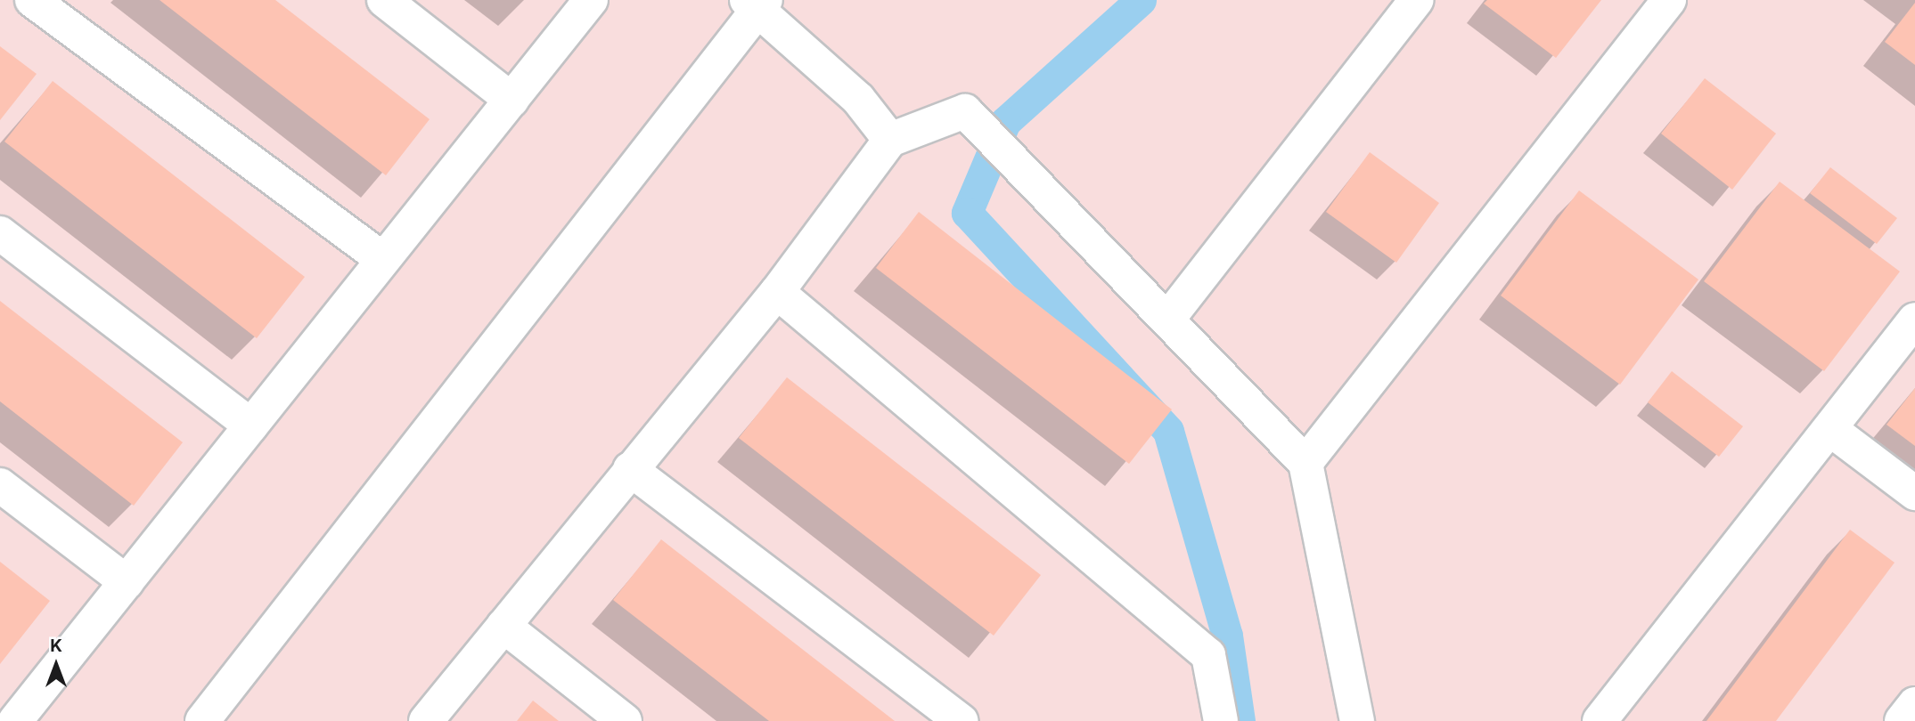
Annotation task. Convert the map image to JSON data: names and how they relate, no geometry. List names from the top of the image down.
{
  "north": "top"
}
